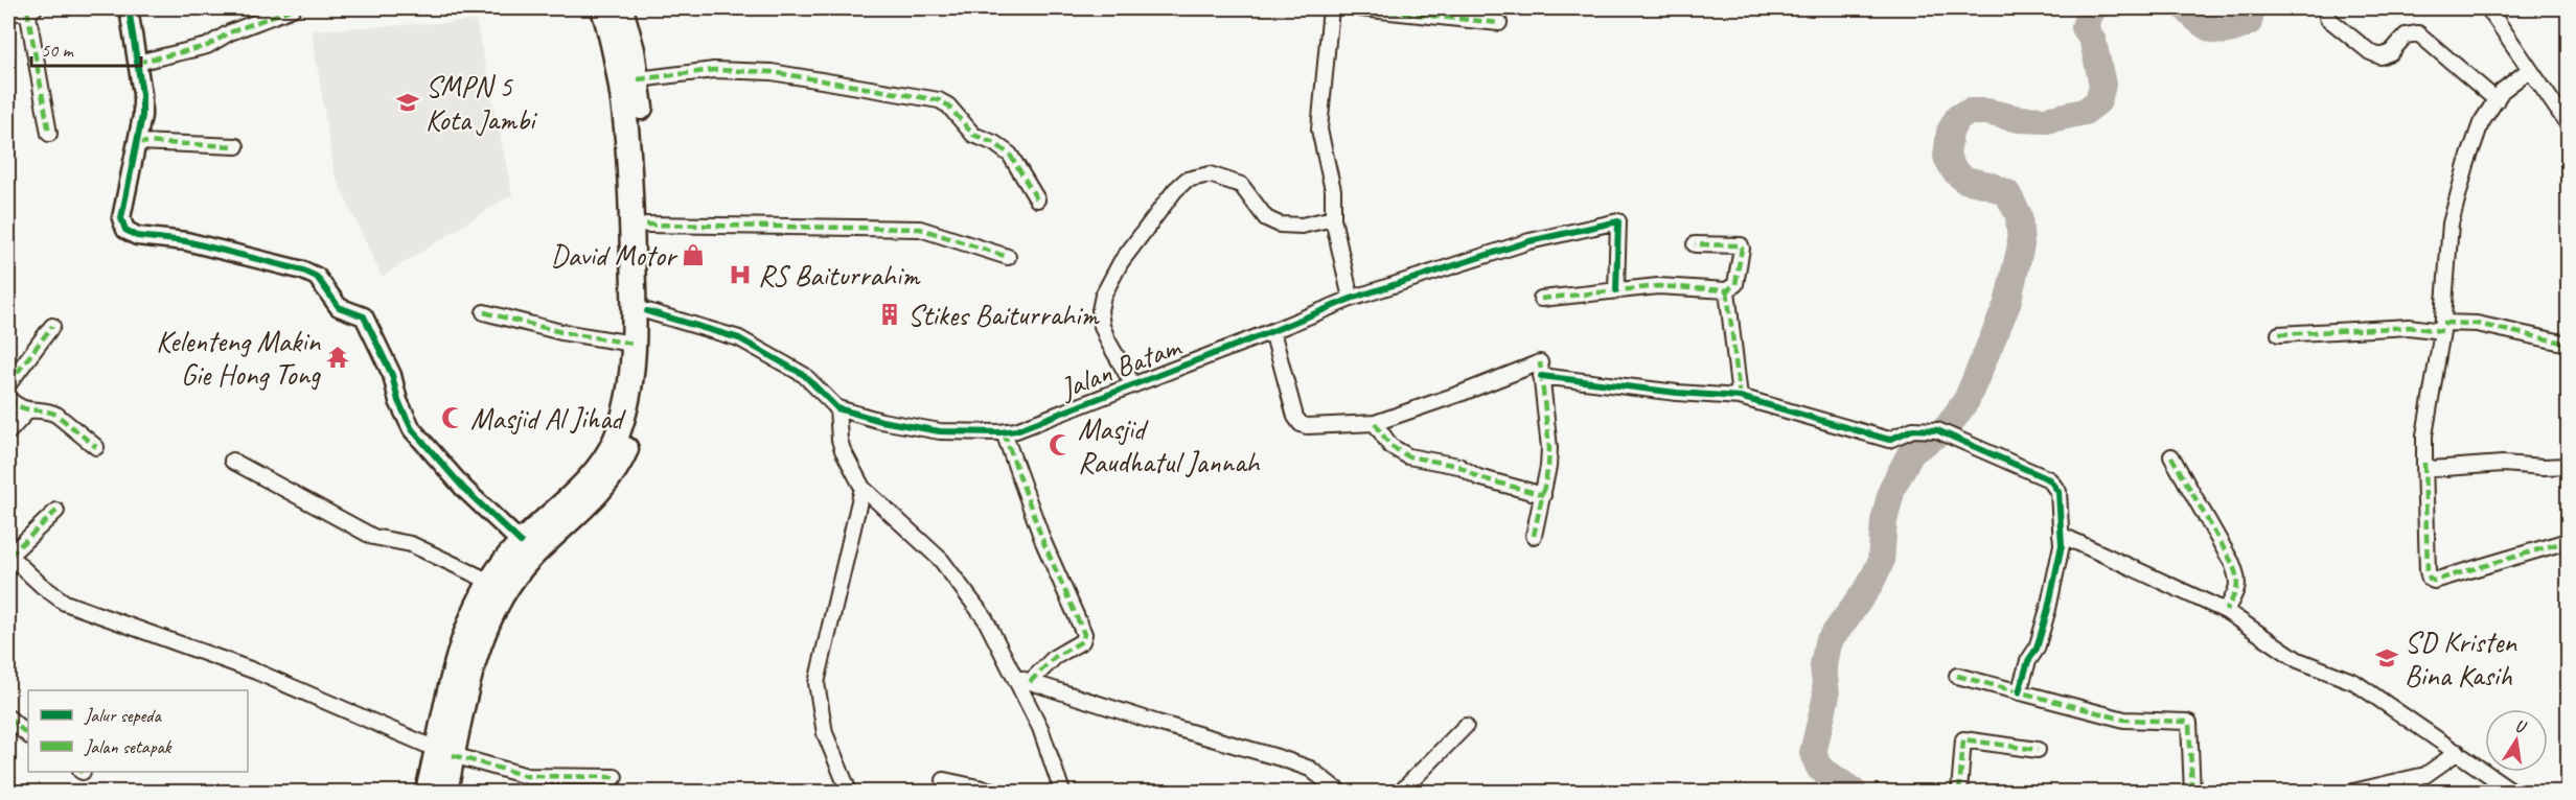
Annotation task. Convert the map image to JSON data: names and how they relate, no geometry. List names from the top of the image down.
{
  "streets": {
    "street": ["Jalan Batam"]
  },
  "places": {
    "school or university": ["SMPN 5 Kota Jambi", "SD Kristen Bina Kasih"],
    "shop": ["David Motor"],
    "hospital": ["RS Baiturrahim"],
    "building": ["Stikes Baiturrahim"],
    "temple": ["Kelenteng Makin Gie Hong Tong"],
    "mosque": ["Masjid Al Jihad", "Masjid Raudhatul Jannah"]
  },
  "legend": ["Jalur sepeda", "Jalan setapak"],
  "scale_bar": "50 m",
  "north": "top"
}
